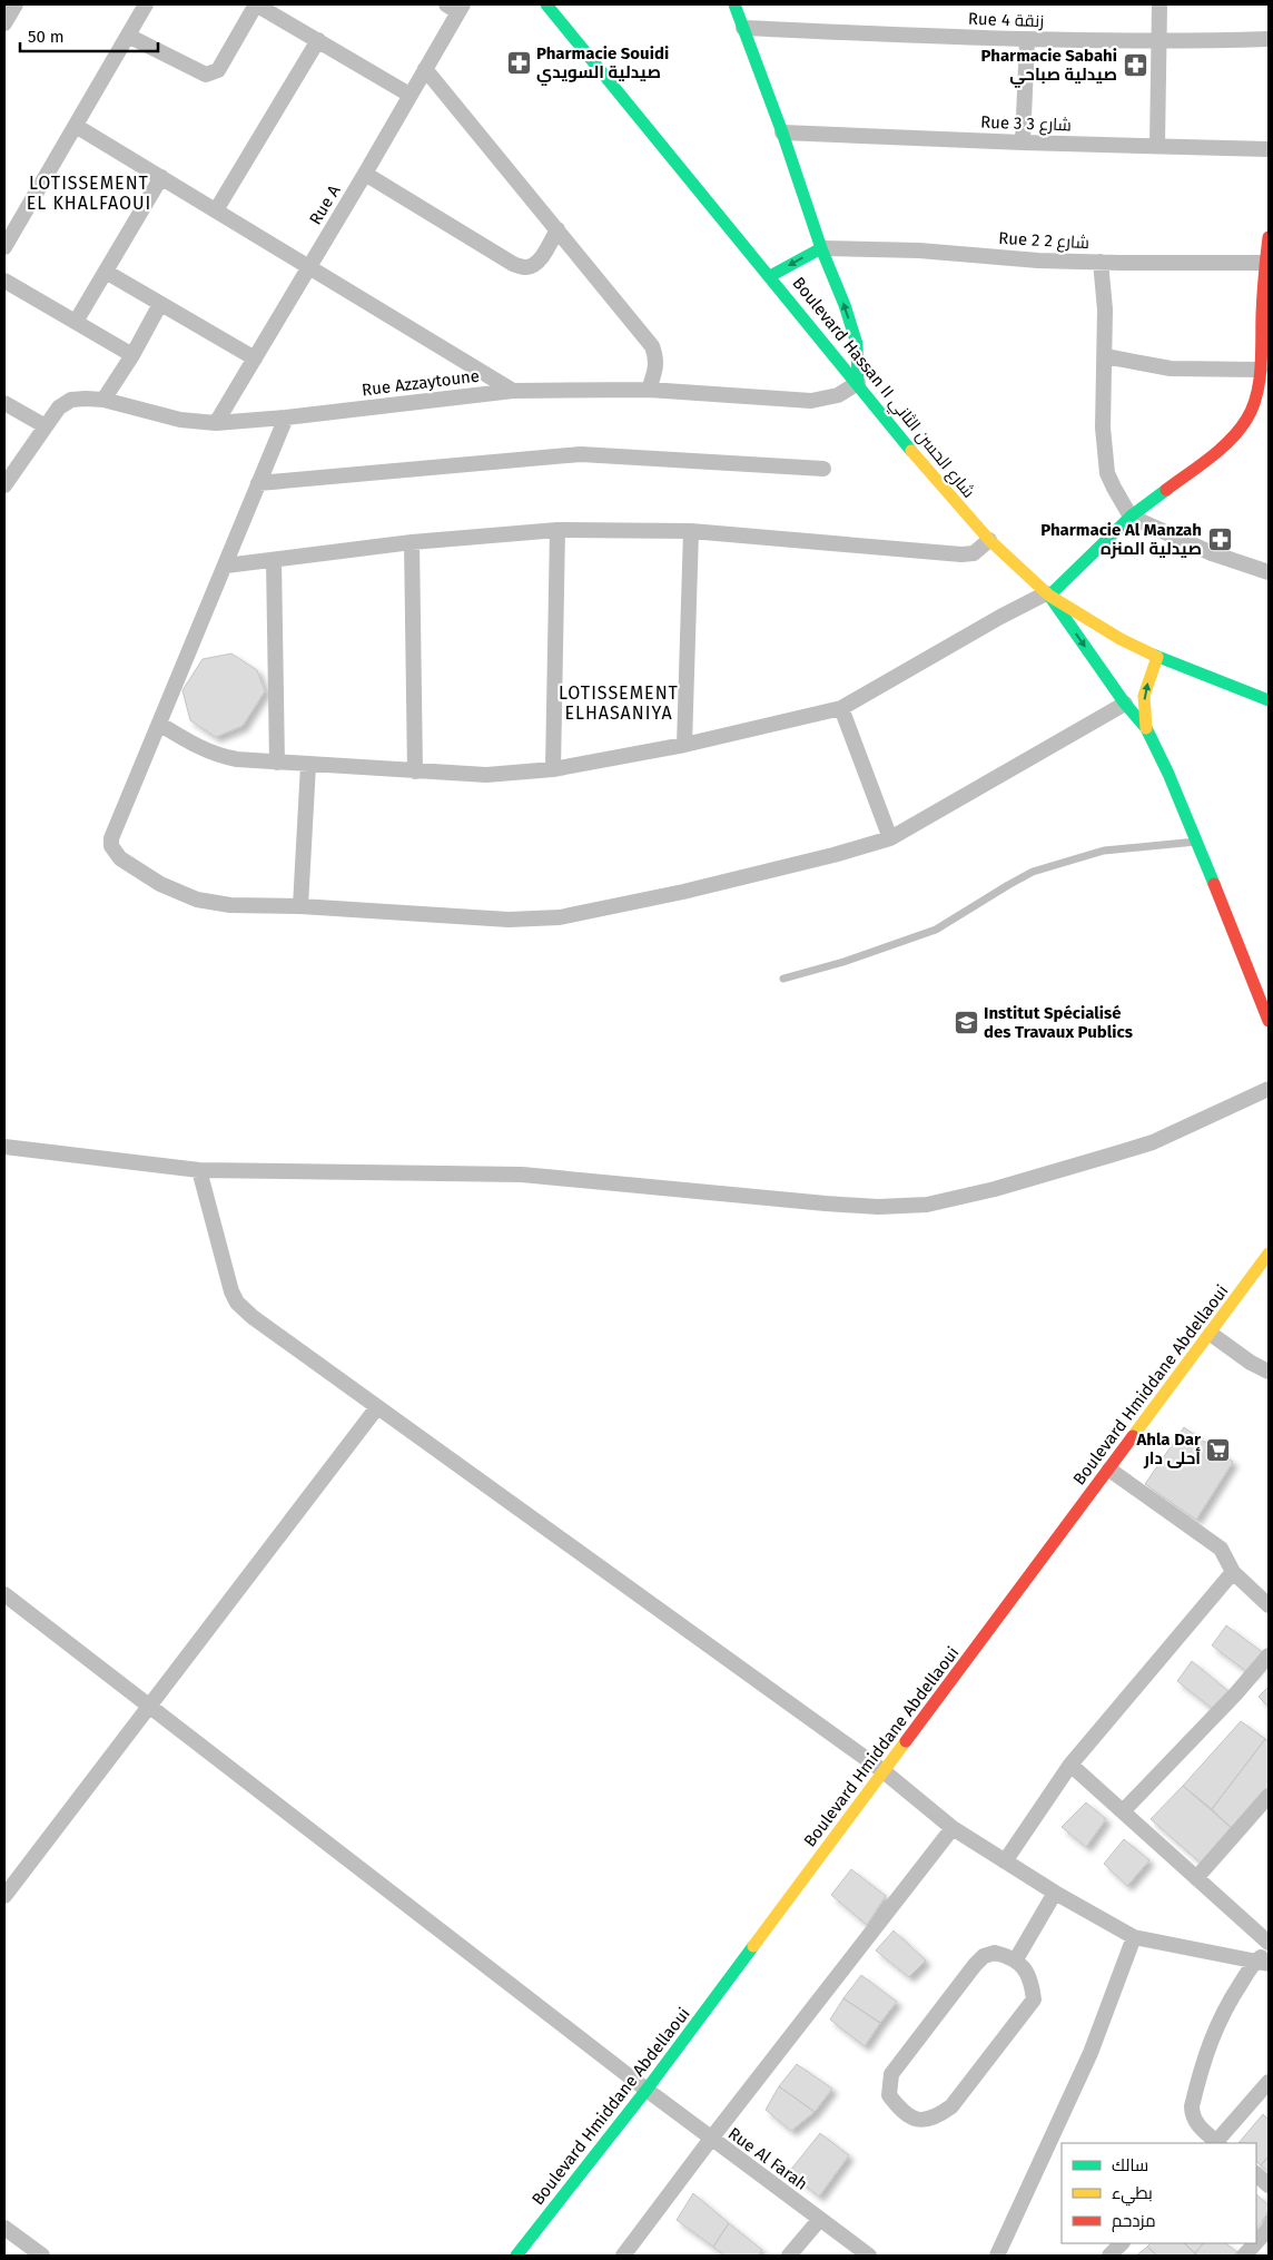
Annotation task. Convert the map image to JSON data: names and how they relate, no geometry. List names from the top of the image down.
{
  "streets": {
    "street": [
      "Rue 4 زنقة",
      "Rue 3 شارع 3",
      "Rue A",
      "Rue 2 شارع 2",
      "Rue Azzaytoune",
      "Boulevard Hassan II شارع الحسن الثاني",
      "Boulevard Hmiddane Abdellaoui",
      "Rue Al Farah"
    ]
  },
  "crossings": [
    ["Rue A", "Rue Azzaytoune"],
    ["Rue Azzaytoune", "Boulevard Hassan II شارع الحسن الثاني"],
    ["Boulevard Hmiddane Abdellaoui", "Rue Al Farah"]
  ],
  "districts": ["LOTISSEMENT EL KHALFAOUI", "LOTISSEMENT ELHASANIYA"],
  "places": {
    "pharmacy": ["Pharmacie Souidi صيدلية السويدي", "Pharmacie Sabahi صيدلية صباحي", "Pharmacie Al Manzah صيدلية المنزه"],
    "school or university": ["Institut Spécialisé des Travaux Publics"],
    "supermarket": ["Ahla Dar أحلى دار"]
  },
  "legend": ["سالك", "بطيء", "مزدحم"],
  "scale_bar": "50 m"
}
